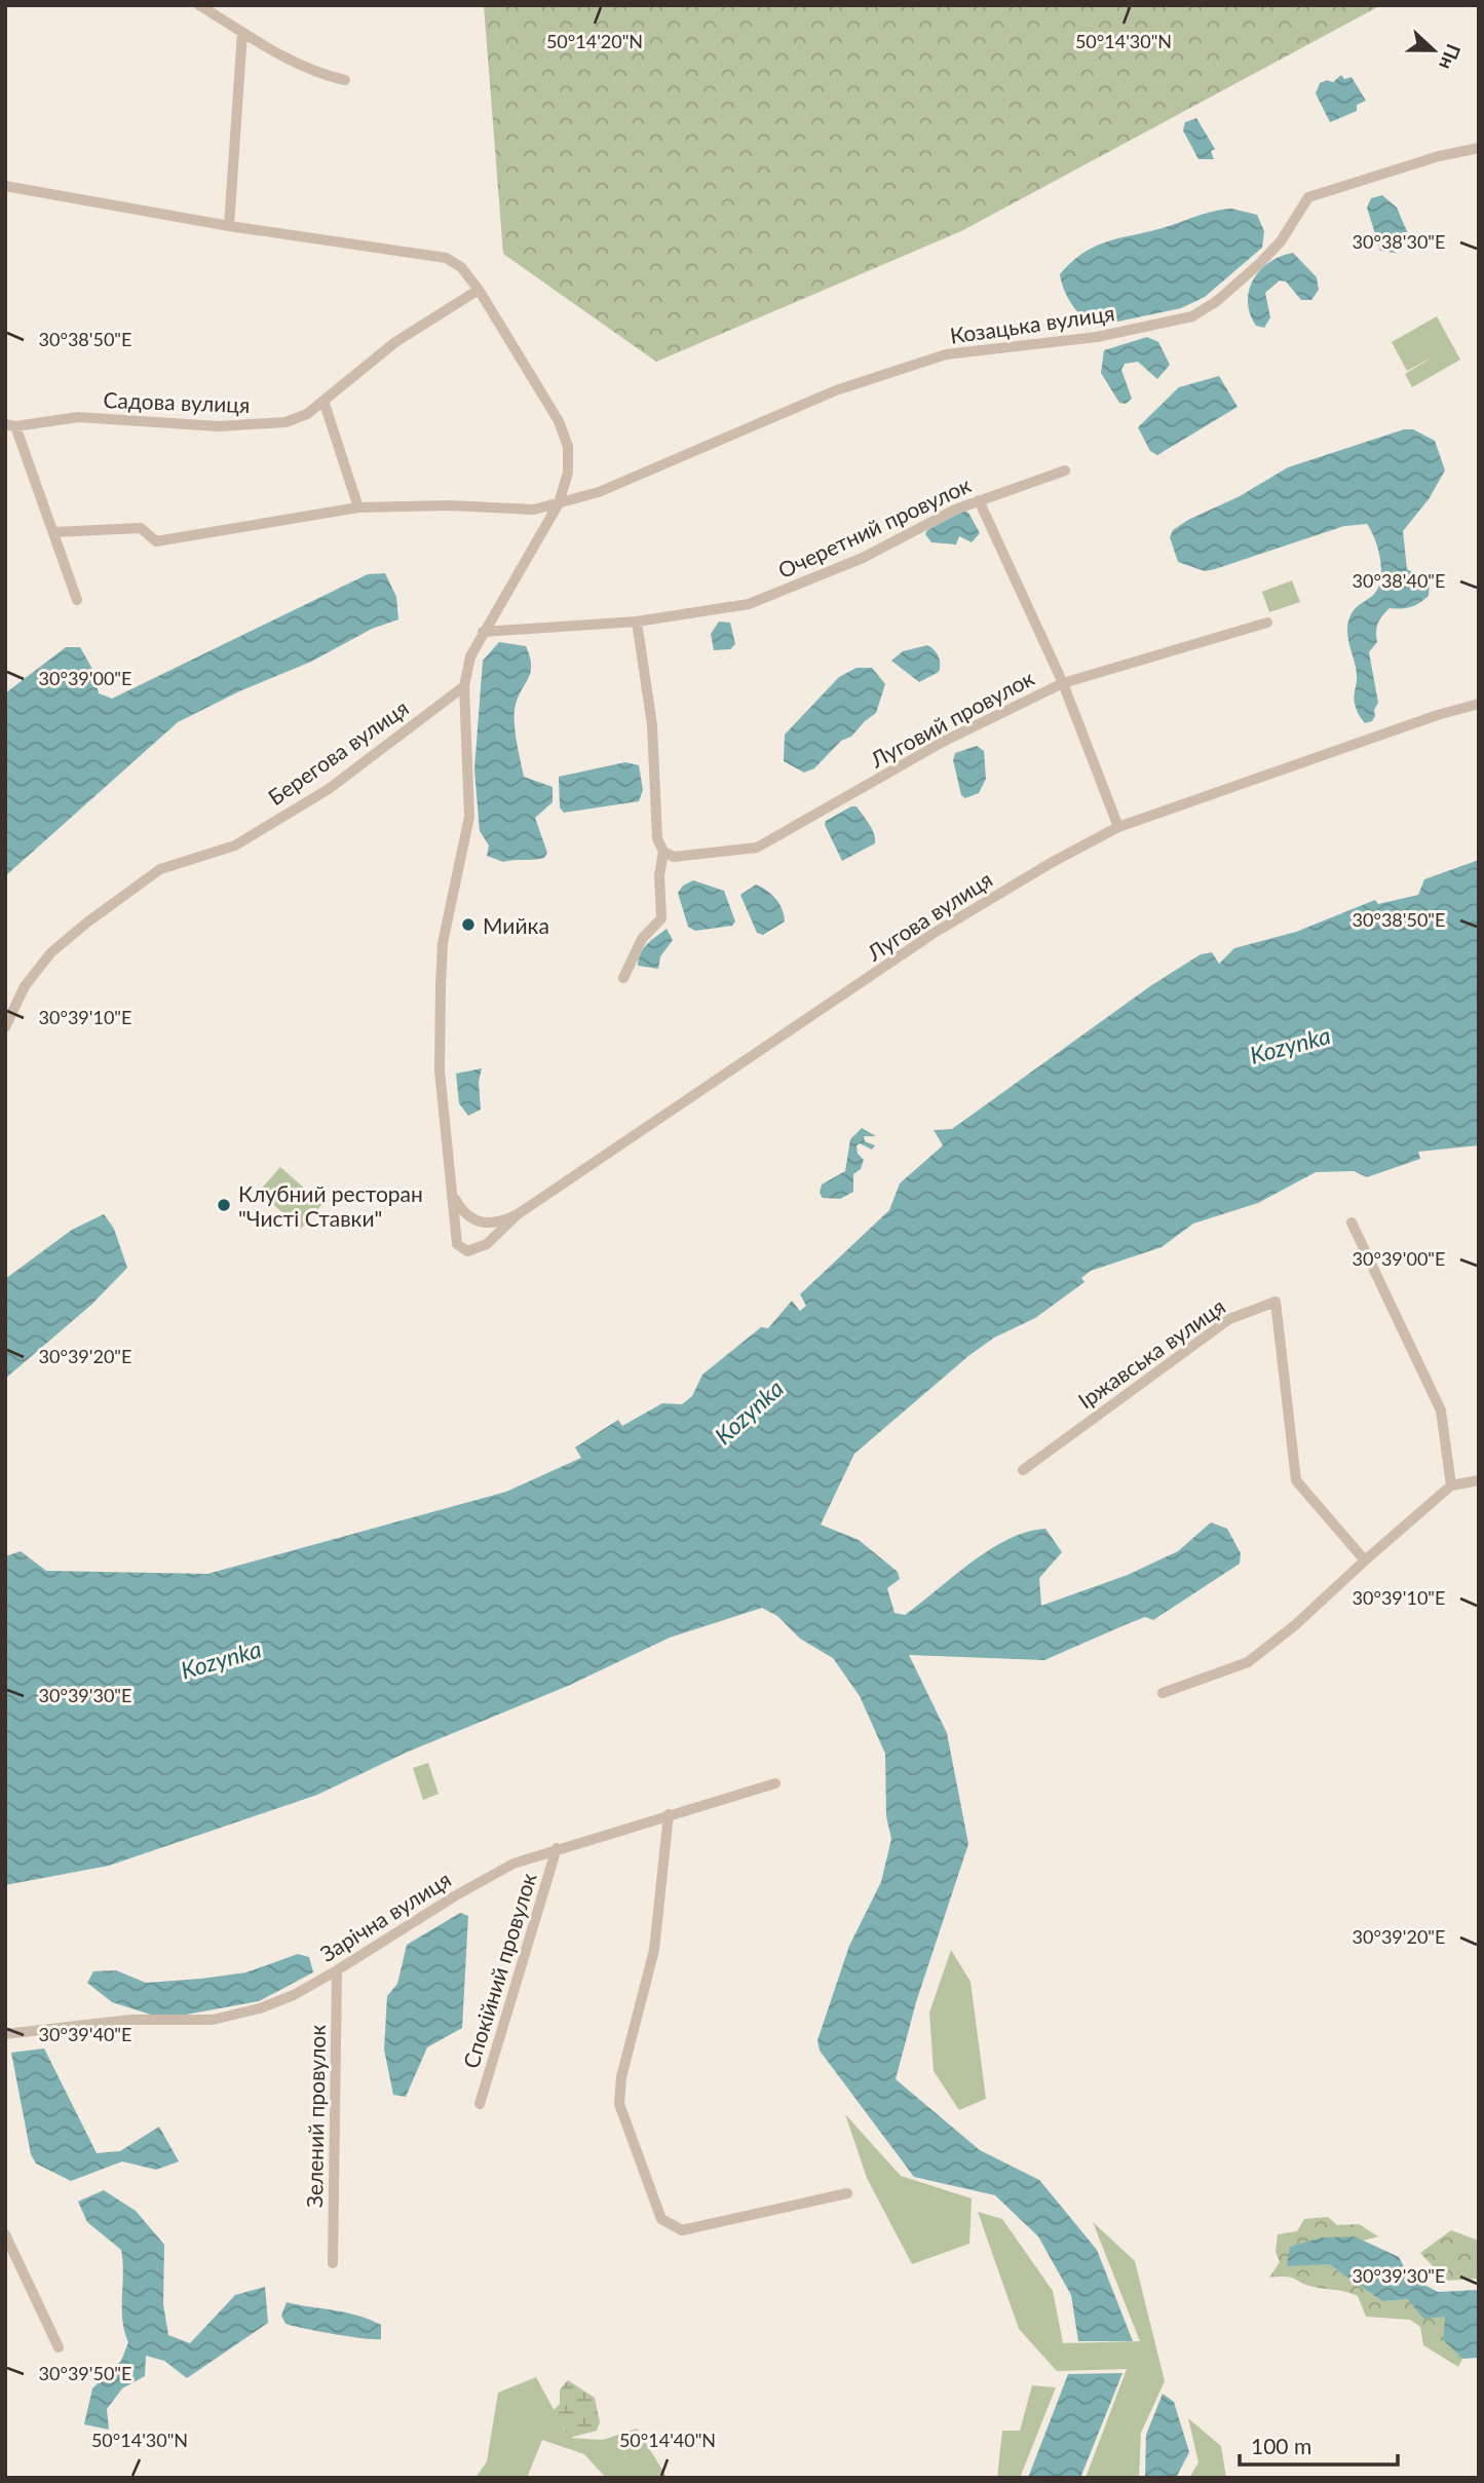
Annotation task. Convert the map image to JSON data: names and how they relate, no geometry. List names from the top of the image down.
{
  "streets": {
    "street": [
      "Козацька вулиця",
      "Садова вулиця",
      "Очеретний провулок",
      "Луговий провулок",
      "Берегова вулиця",
      "Лугова вулиця",
      "Іржавська вулиця",
      "Зарічна вулиця",
      "Спокійний провулок",
      "Зелений провулок"
    ]
  },
  "crossings": [
    ["Зарічна вулиця", "Спокійний провулок"],
    ["Зарічна вулиця", "Зелений провулок"]
  ],
  "water": ["Kozynka"],
  "places": ["Мийка", "Клубний ресторан \"Чисті Ставки\""],
  "scale_bar": "100 m",
  "north": "right",
  "coordinates": [
    "50°14'20\"N",
    "50°14'30\"N",
    "30°38'30\"E",
    "30°38'50\"E",
    "30°38'40\"E",
    "30°39'00\"E",
    "30°39'10\"E",
    "30°39'20\"E",
    "30°39'30\"E",
    "30°39'40\"E",
    "30°39'50\"E",
    "50°14'40\"N"
  ]
}
